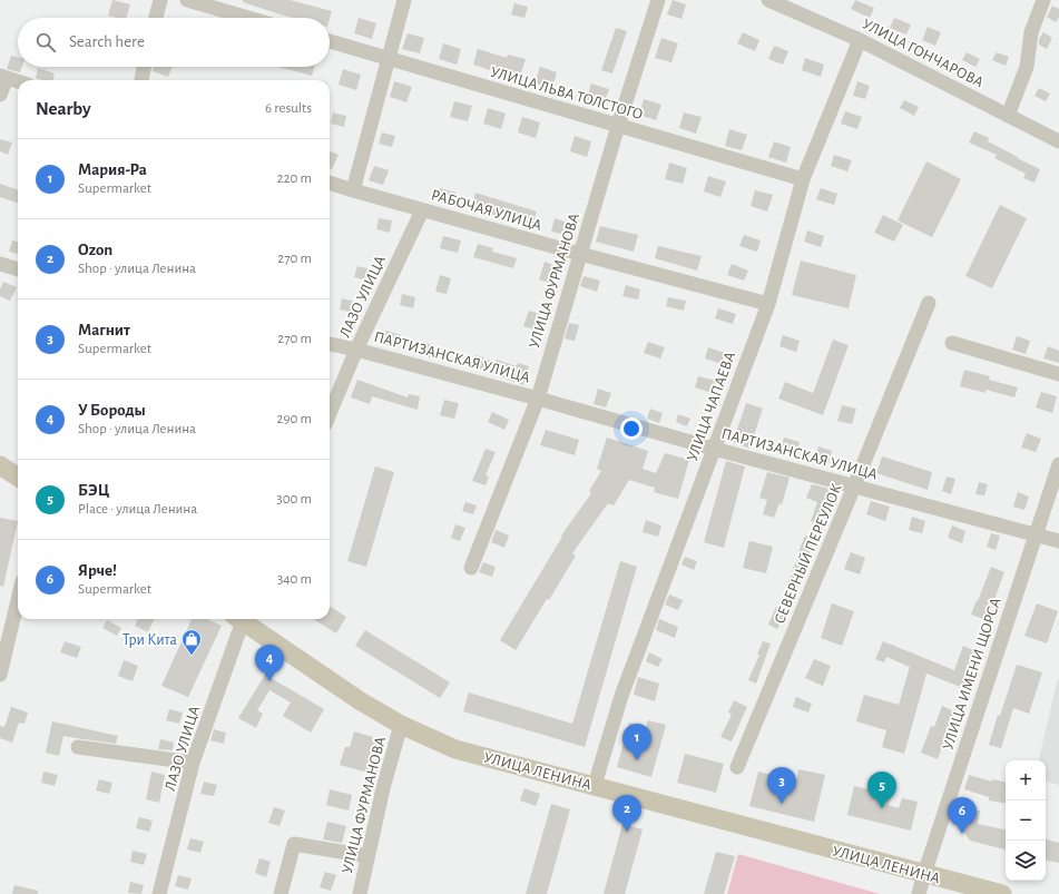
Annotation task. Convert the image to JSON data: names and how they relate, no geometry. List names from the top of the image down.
{
  "streets": {
    "main road": ["УЛИЦА ЛЕНИНА"],
    "street": [
      "УЛИЦА ГОНЧАРОВА",
      "УЛИЦА ЛЬВА ТОЛСТОГО",
      "РАБОЧАЯ УЛИЦА",
      "УЛИЦА ФУРМАНОВА",
      "ЛАЗО УЛИЦА",
      "ПАРТИЗАНСКАЯ УЛИЦА",
      "УЛИЦА ЧАПАЕВА",
      "СЕВЕРНЫЙ ПЕРЕУЛОК",
      "УЛИЦА ИМЕНИ ЩОРСА"
    ]
  },
  "crossings": [
    ["УЛИЦА ГОНЧАРОВА", "УЛИЦА ЧАПАЕВА"],
    ["УЛИЦА ЛЬВА ТОЛСТОГО", "УЛИЦА ФУРМАНОВА"],
    ["УЛИЦА ЛЬВА ТОЛСТОГО", "УЛИЦА ЧАПАЕВА"],
    ["РАБОЧАЯ УЛИЦА", "УЛИЦА ФУРМАНОВА"],
    ["РАБОЧАЯ УЛИЦА", "ЛАЗО УЛИЦА"],
    ["РАБОЧАЯ УЛИЦА", "УЛИЦА ЧАПАЕВА"],
    ["УЛИЦА ФУРМАНОВА", "ПАРТИЗАНСКАЯ УЛИЦА"],
    ["УЛИЦА ФУРМАНОВА", "УЛИЦА ЛЕНИНА"],
    ["ЛАЗО УЛИЦА", "ПАРТИЗАНСКАЯ УЛИЦА"],
    ["ПАРТИЗАНСКАЯ УЛИЦА", "УЛИЦА ЧАПАЕВА"],
    ["ПАРТИЗАНСКАЯ УЛИЦА", "СЕВЕРНЫЙ ПЕРЕУЛОК"],
    ["ПАРТИЗАНСКАЯ УЛИЦА", "УЛИЦА ИМЕНИ ЩОРСА"],
    ["УЛИЦА ЧАПАЕВА", "УЛИЦА ЛЕНИНА"],
    ["УЛИЦА ИМЕНИ ЩОРСА", "УЛИЦА ЛЕНИНА"]
  ],
  "places": {
    "shop": ["Три Кита"]
  },
  "page": {
    "search": "Search here",
    "heading": ["Nearby", "6 results"],
    "list": [
      {
        "mark": "1",
        "name": "Мария-Ра",
        "note": "Supermarket",
        "value": "220 m"
      },
      {
        "mark": "2",
        "name": "Ozon",
        "note": "Shop · улица Ленина",
        "value": "270 m"
      },
      {
        "mark": "3",
        "name": "Магнит",
        "note": "Supermarket",
        "value": "270 m"
      },
      {
        "mark": "4",
        "name": "У Бороды",
        "note": "Shop · улица Ленина",
        "value": "290 m"
      },
      {
        "mark": "5",
        "name": "БЭЦ",
        "note": "Place · улица Ленина",
        "value": "300 m"
      },
      {
        "mark": "6",
        "name": "Ярче!",
        "note": "Supermarket",
        "value": "340 m"
      }
    ],
    "pins": [
      "4",
      "1",
      "3",
      "5",
      "2",
      "6"
    ],
    "map_buttons": ["+", "−"]
  }
}
